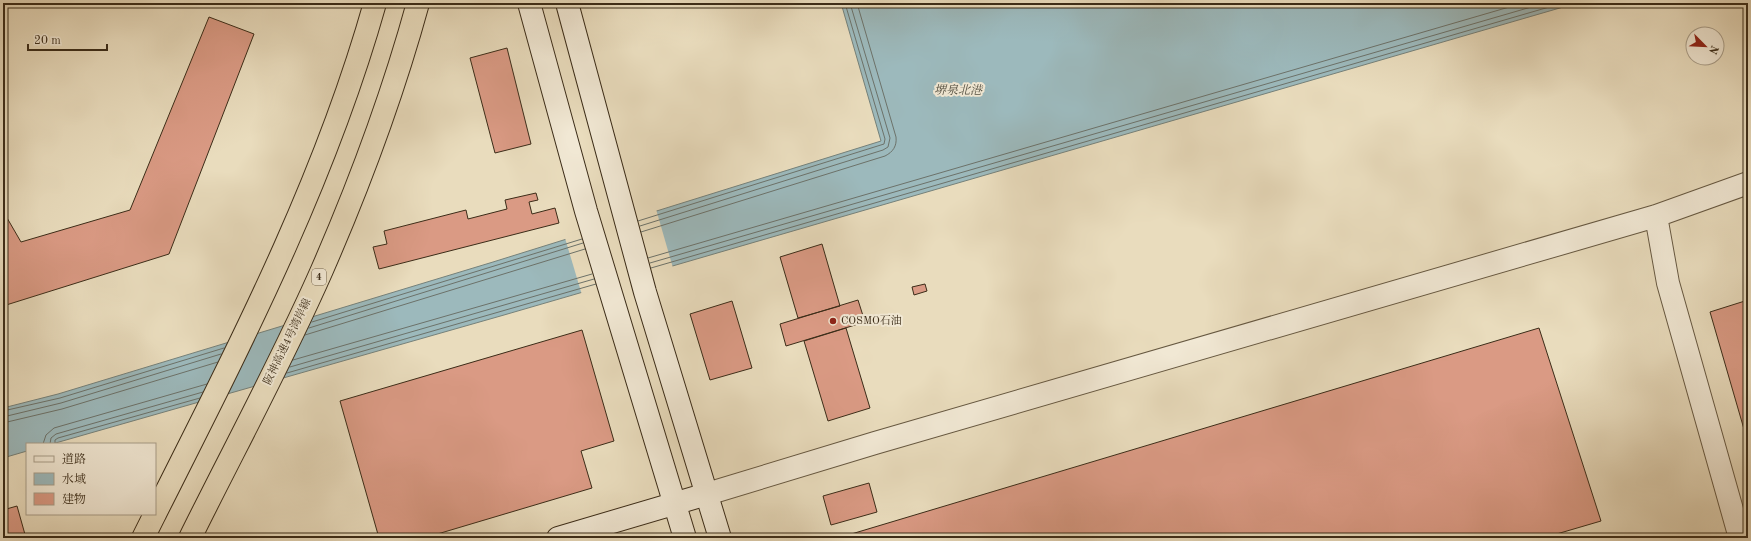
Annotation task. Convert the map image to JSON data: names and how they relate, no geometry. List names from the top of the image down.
{
  "streets": {
    "highway": ["4", "阪神高速4号湾岸線"]
  },
  "water": ["堺泉北港"],
  "places": ["COSMO石油"],
  "legend": ["道路", "水域", "建物"],
  "scale_bar": "20 m",
  "north": "bottom right"
}
